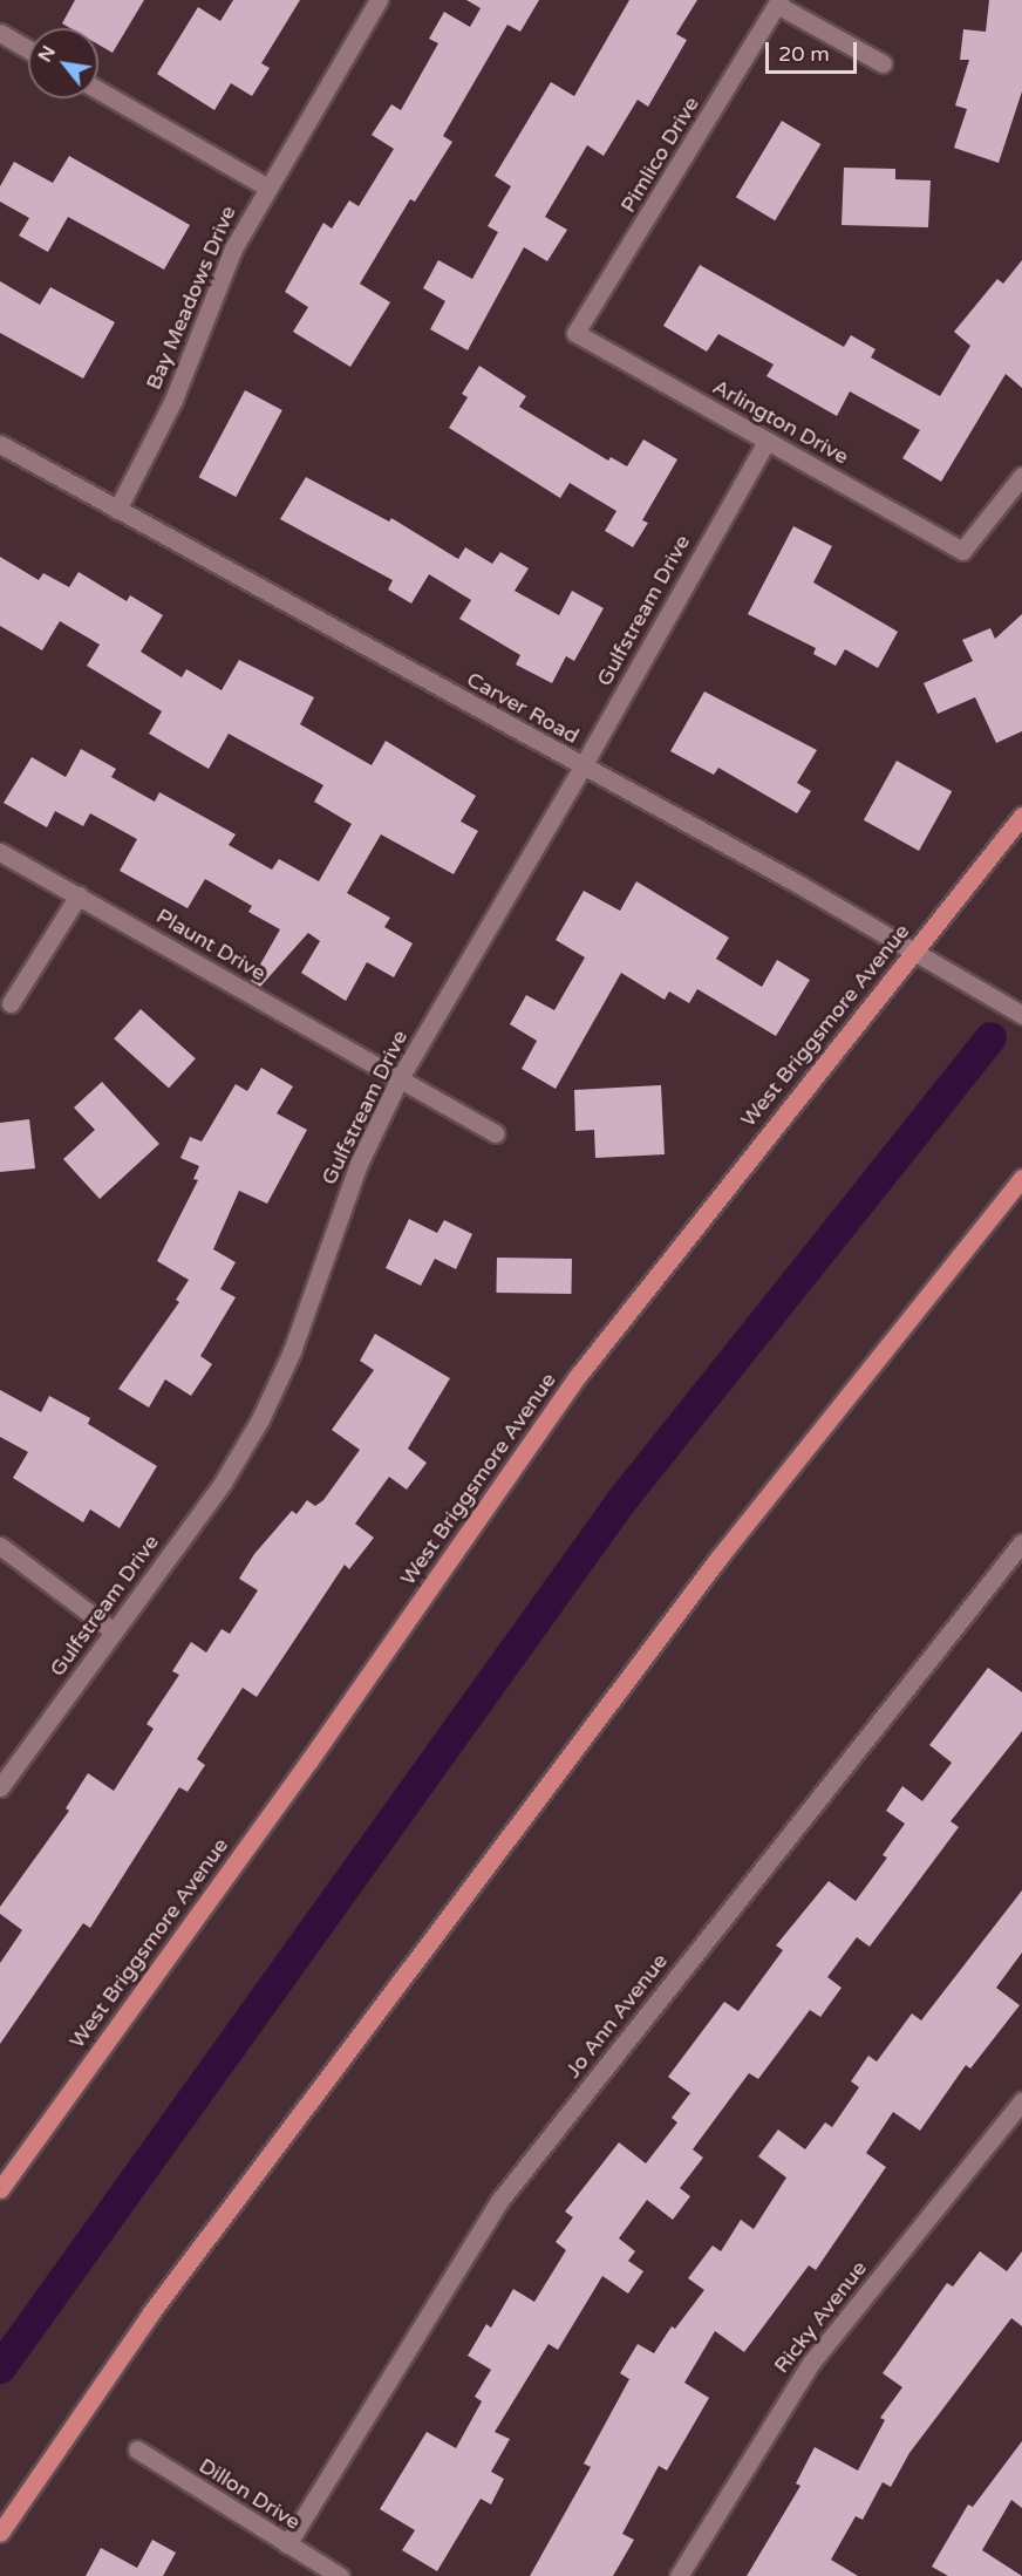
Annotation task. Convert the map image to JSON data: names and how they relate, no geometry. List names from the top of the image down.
{
  "streets": {
    "main road": ["West Briggsmore Avenue"],
    "street": [
      "Pimlico Drive",
      "Bay Meadows Drive",
      "Arlington Drive",
      "Gulfstream Drive",
      "Carver Road",
      "Plaunt Drive",
      "Jo Ann Avenue",
      "Ricky Avenue",
      "Dillon Drive"
    ]
  },
  "crossings": [
    ["Pimlico Drive", "Arlington Drive"],
    ["Bay Meadows Drive", "Carver Road"],
    ["Arlington Drive", "Gulfstream Drive"],
    ["Gulfstream Drive", "Carver Road"],
    ["Gulfstream Drive", "Plaunt Drive"],
    ["Carver Road", "West Briggsmore Avenue"],
    ["Jo Ann Avenue", "Dillon Drive"]
  ],
  "scale_bar": "20 m",
  "north": "top left"
}
